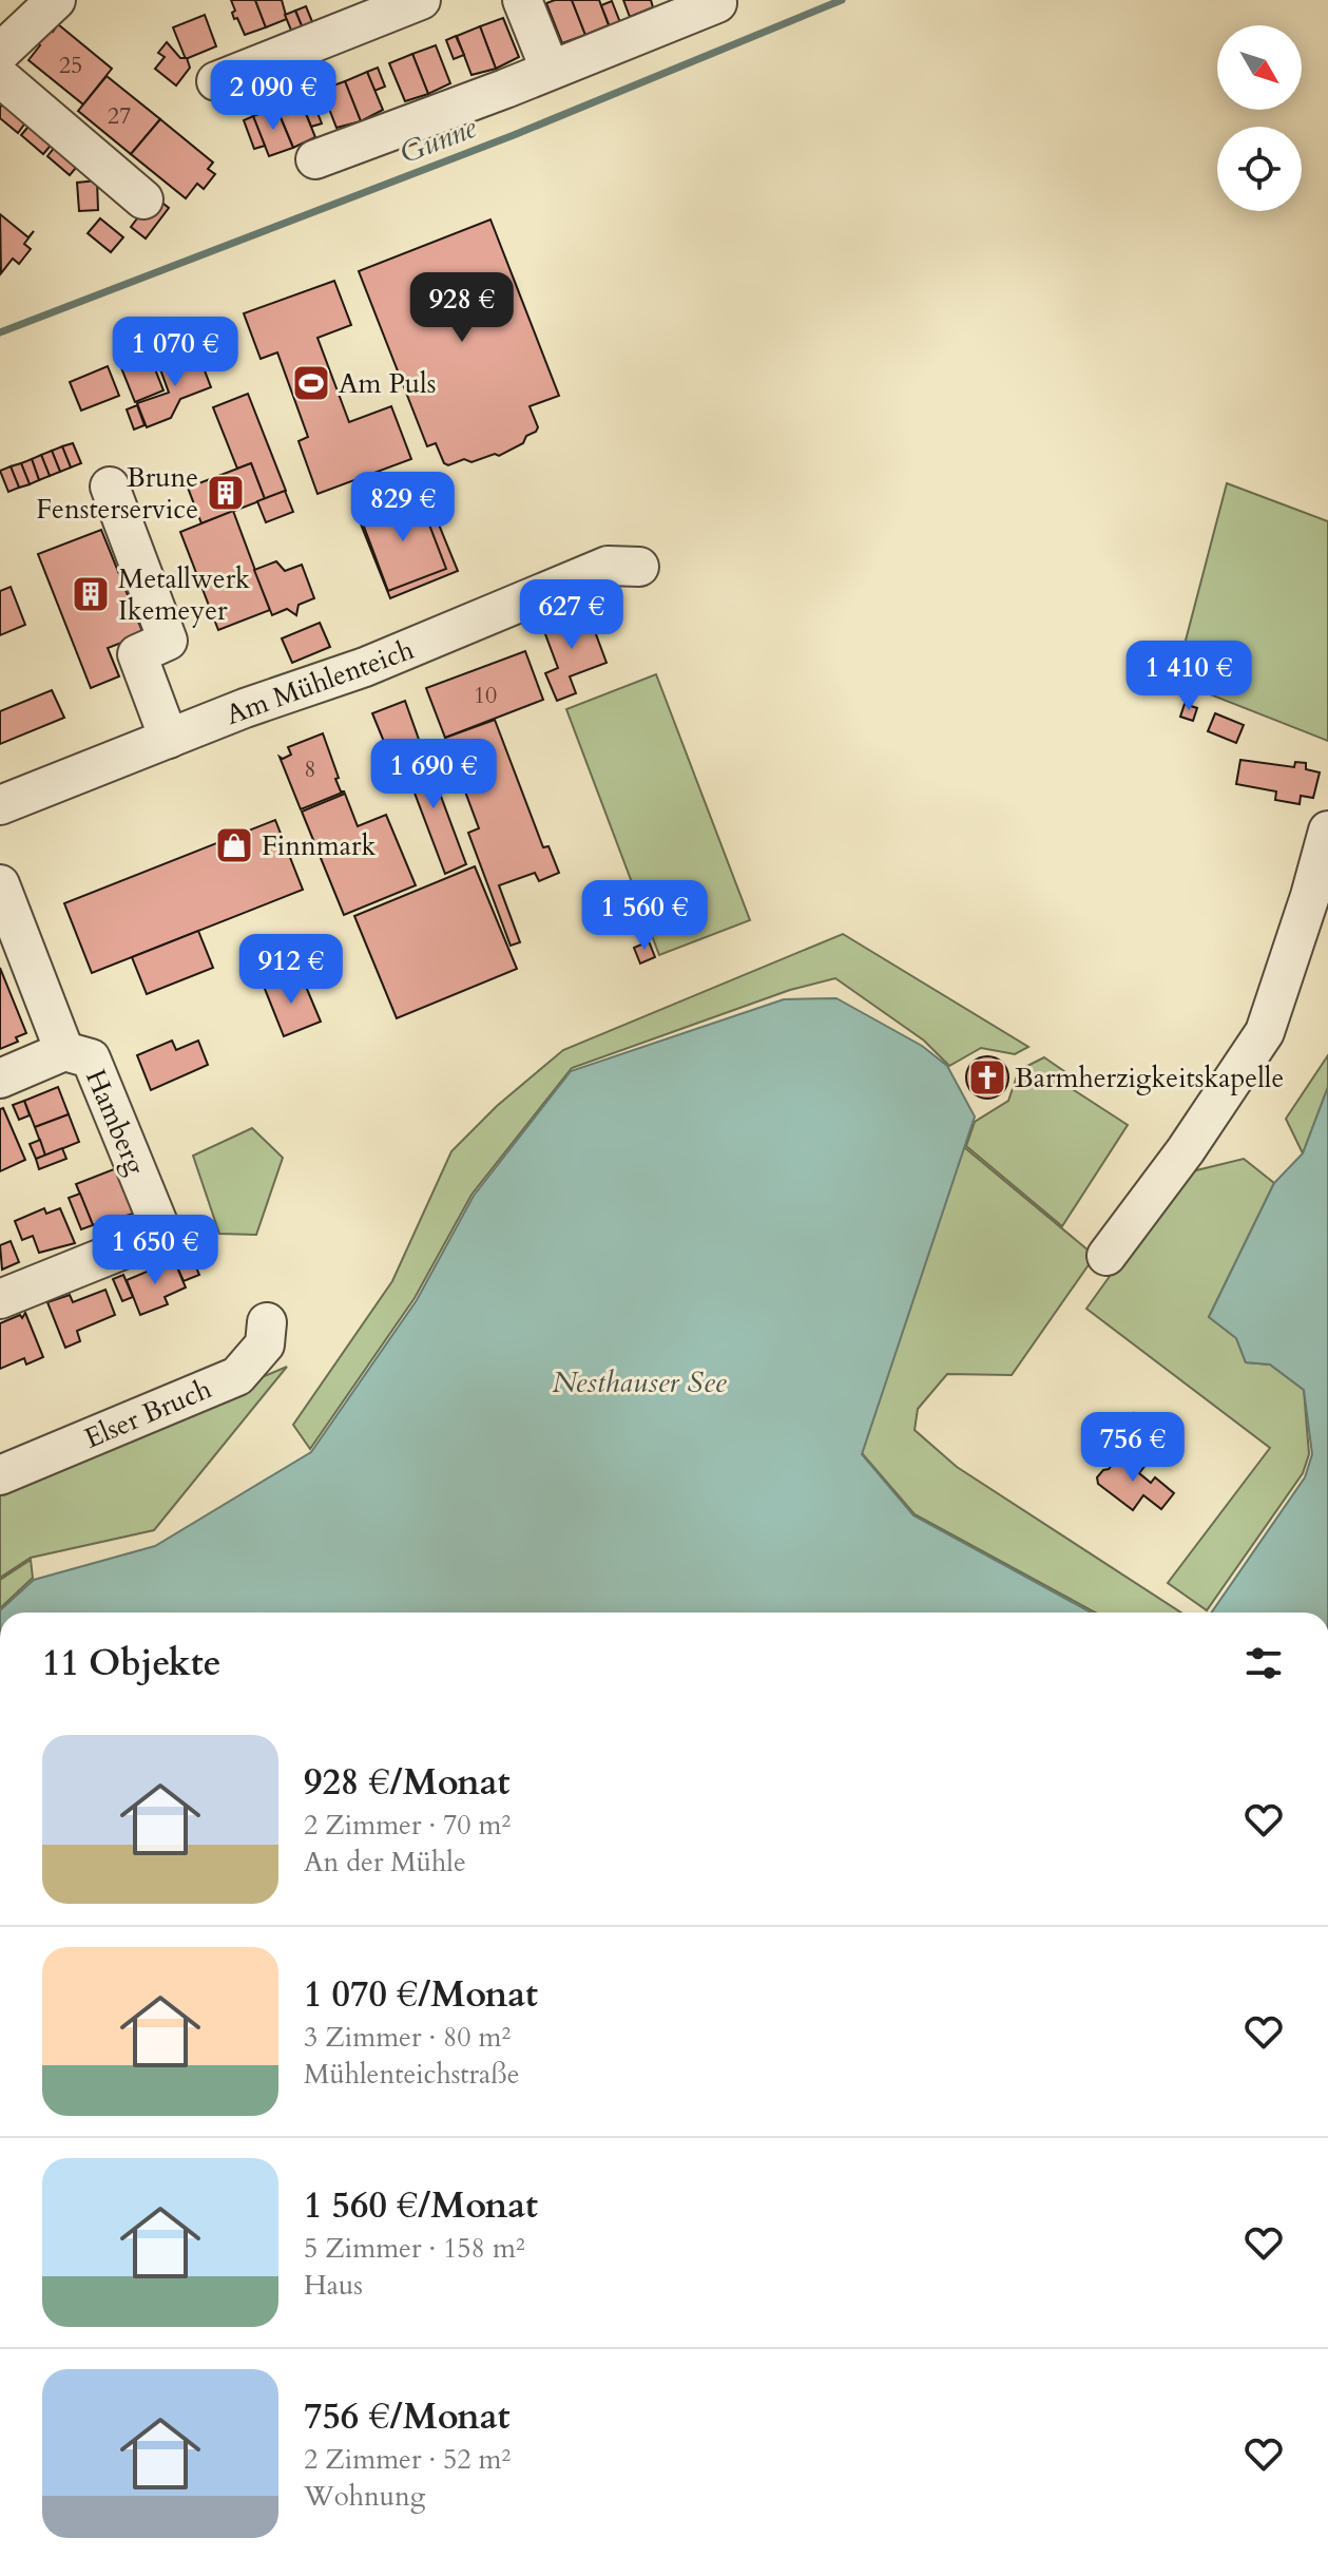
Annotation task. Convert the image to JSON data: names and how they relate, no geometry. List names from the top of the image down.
{
  "streets": {
    "street": ["Am Mühlenteich", "Hamberg", "Elser Bruch"]
  },
  "water": ["Gunne", "Nesthauser See"],
  "places": {
    "sports": ["Am Puls"],
    "building": ["Brune Fensterservice", "Metallwerk Ikemeyer"],
    "shop": ["Finnmark"],
    "church": ["Barmherzigkeitskapelle"]
  },
  "house_numbers": [
    "25",
    "27",
    "10",
    "8"
  ],
  "north": "bottom right",
  "page": {
    "price": [
      "2 090 €",
      "928 €",
      "1 070 €",
      "829 €",
      "627 €",
      "1 410 €",
      "1 690 €",
      "1 560 €",
      "912 €",
      "1 650 €",
      "756 €"
    ],
    "heading": "11 Objekte",
    "list": [
      {
        "name": "928 €/Monat",
        "note": "2 Zimmer · 70 m² · An der Mühle"
      },
      {
        "name": "1 070 €/Monat",
        "note": "3 Zimmer · 80 m² · Mühlenteichstraße"
      },
      {
        "name": "1 560 €/Monat",
        "note": "5 Zimmer · 158 m² · Haus"
      },
      {
        "name": "756 €/Monat",
        "note": "2 Zimmer · 52 m² · Wohnung"
      }
    ]
  }
}
